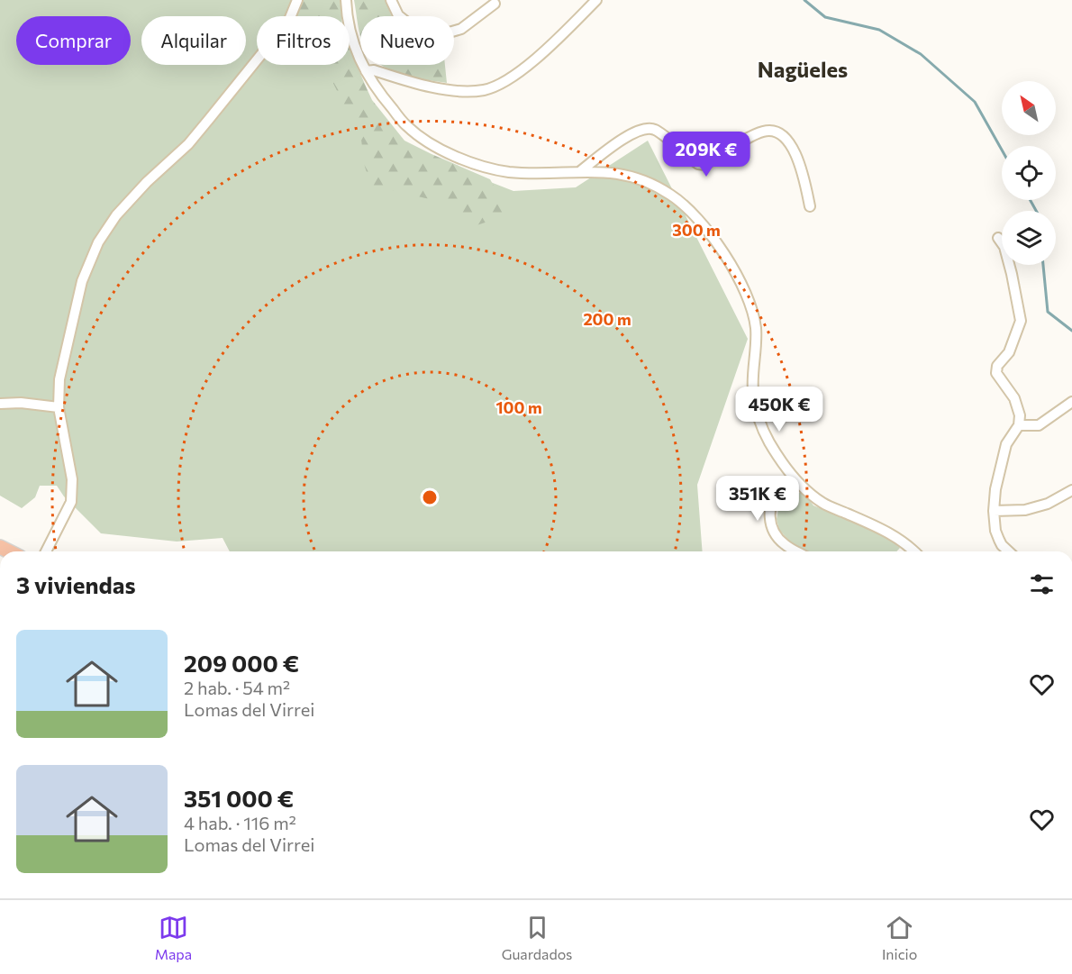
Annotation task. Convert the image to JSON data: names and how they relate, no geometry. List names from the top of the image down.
{
  "districts": ["Nagüeles"],
  "north": "top left",
  "page": {
    "chip": [
      "Comprar",
      "Alquilar",
      "Filtros",
      "Nuevo"
    ],
    "price": ["209K €", "450K €", "351K €"],
    "heading": "3 viviendas",
    "list": [
      {
        "name": "209 000 €",
        "note": "2 hab. · 54 m² · Lomas del Virrei"
      },
      {
        "name": "351 000 €",
        "note": "4 hab. · 116 m² · Lomas del Virrei"
      }
    ],
    "tabs": ["Mapa", "Guardados", "Inicio"]
  },
  "rings": ["300 m", "200 m", "100 m"]
}
